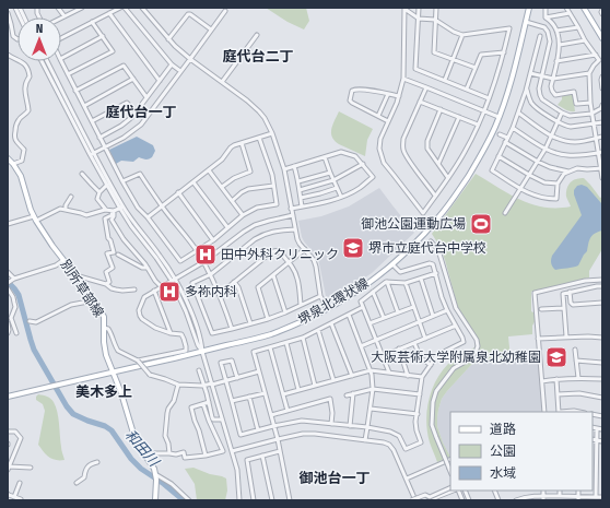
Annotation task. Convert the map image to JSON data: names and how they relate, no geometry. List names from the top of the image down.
{
  "streets": {
    "main road": ["別所草部線", "堺泉北環状線"]
  },
  "crossings": [
    ["別所草部線", "堺泉北環状線"]
  ],
  "districts": [
    "庭代台二丁",
    "庭代台一丁",
    "美木多上",
    "御池台一丁"
  ],
  "water": ["和田川"],
  "places": {
    "sports": ["御池公園運動広場"],
    "school or university": ["堺市立庭代台中学校", "大阪芸術大学附属泉北幼稚園"],
    "hospital": ["田中外科クリニック", "多祢内科"]
  },
  "legend": ["道路", "公園", "水域"],
  "north": "top"
}
